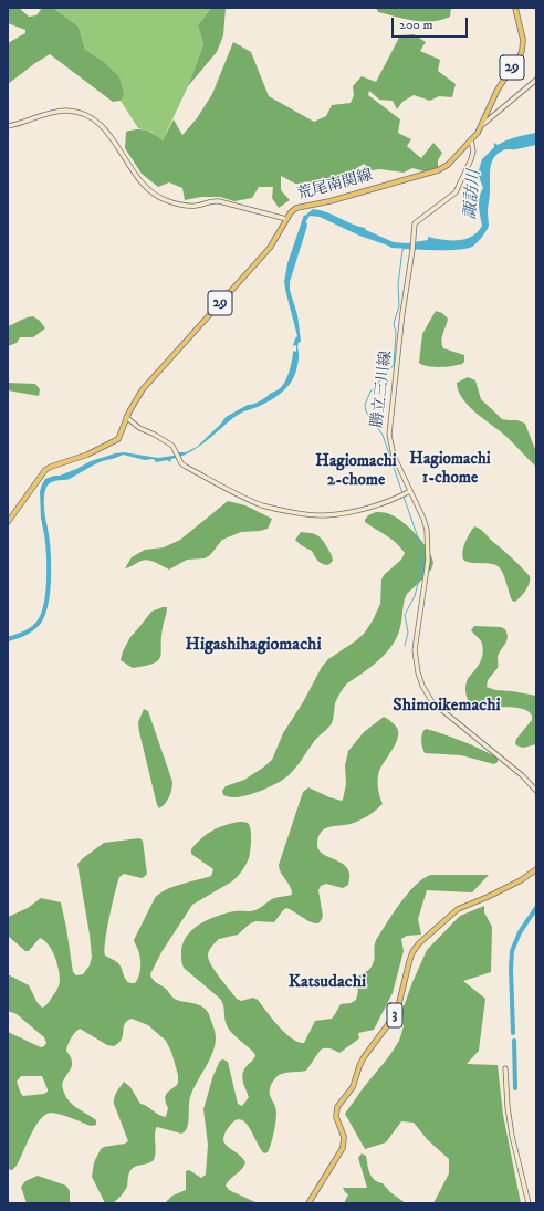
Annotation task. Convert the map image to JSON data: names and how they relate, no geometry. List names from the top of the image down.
{
  "streets": {
    "main road": [
      "29",
      "荒尾南関線",
      "勝立三川線",
      "3"
    ]
  },
  "crossings": [
    ["荒尾南関線", "勝立三川線"]
  ],
  "districts": [
    "Hagiomachi 1-chome",
    "Hagiomachi 2-chome",
    "Higashihagiomachi",
    "Shimoikemachi",
    "Katsudachi"
  ],
  "water": ["諏訪川"],
  "scale_bar": "200 m"
}
